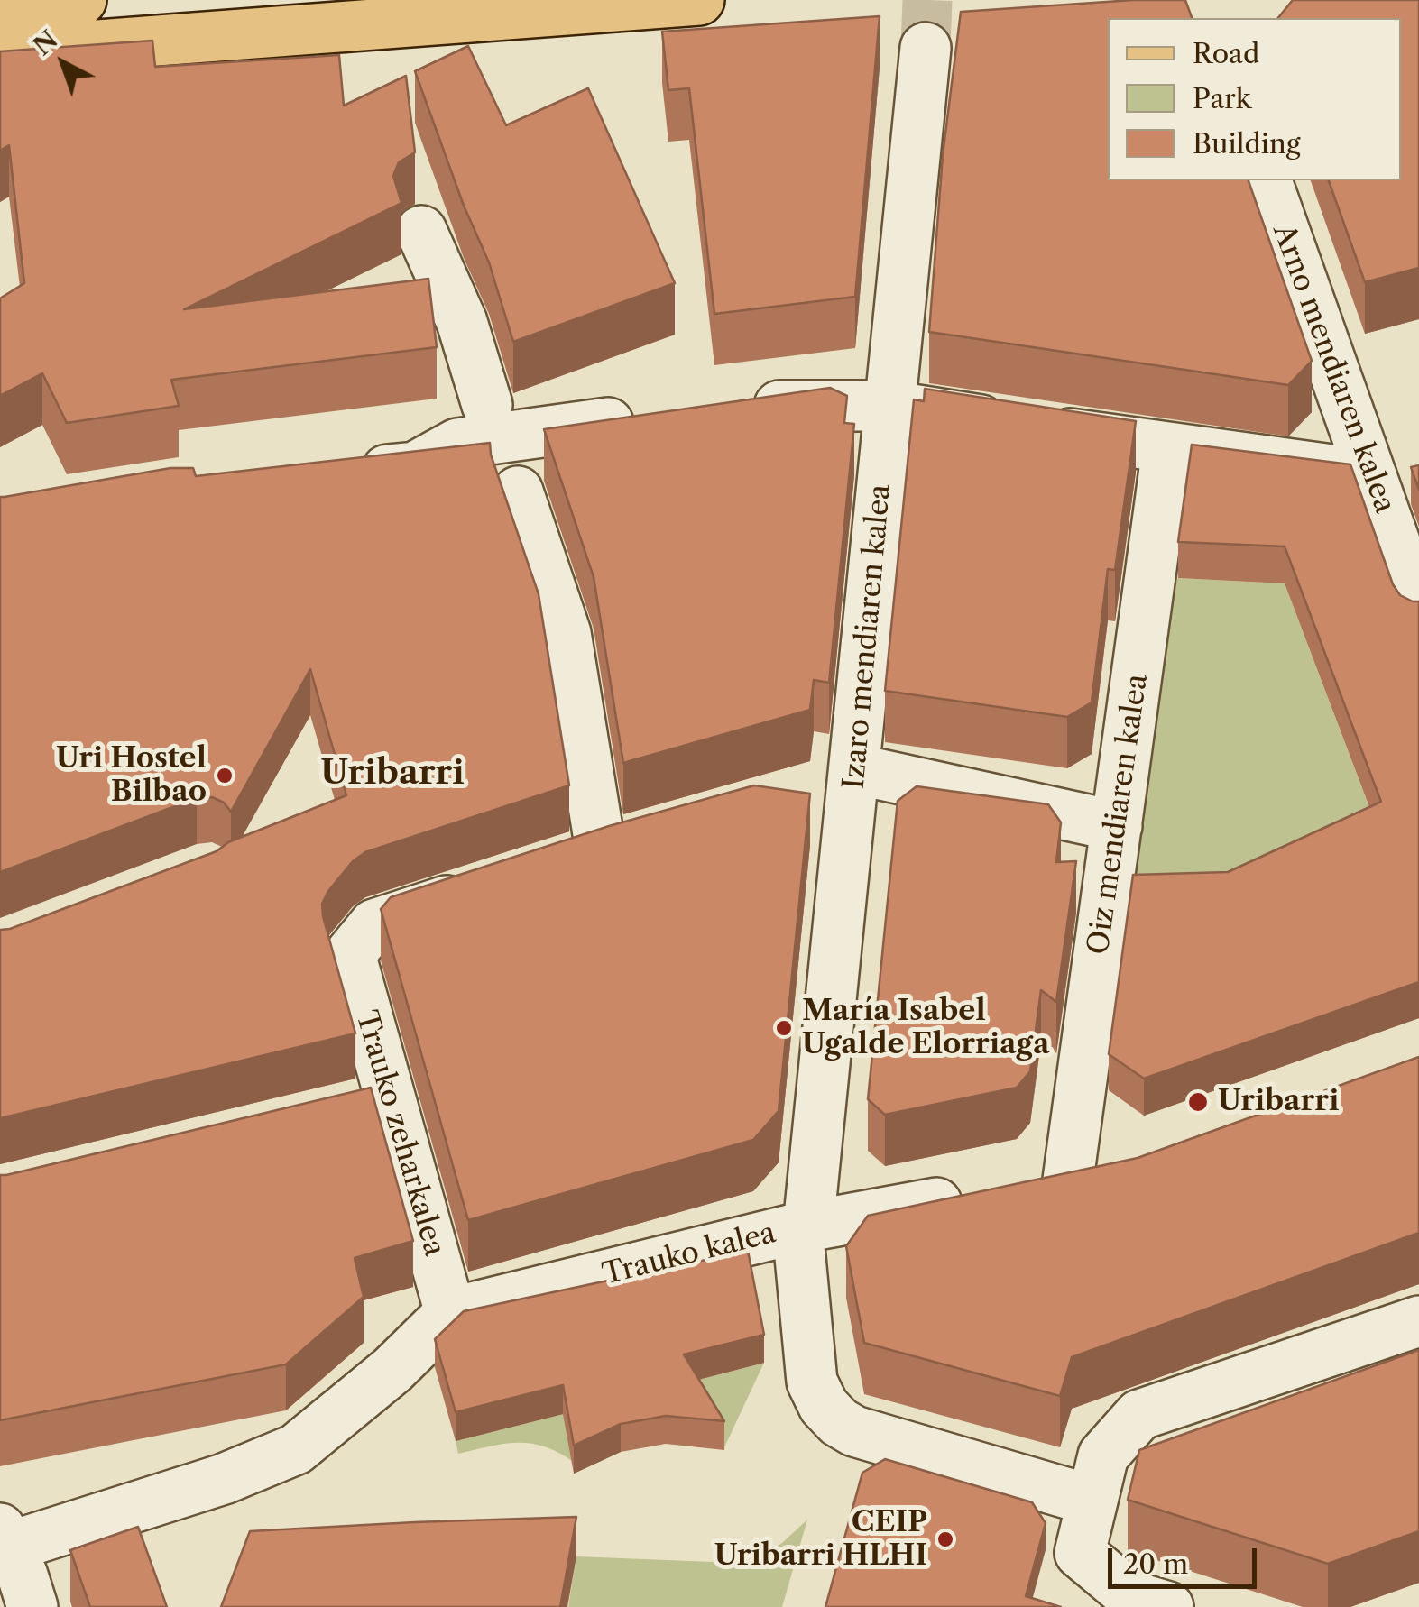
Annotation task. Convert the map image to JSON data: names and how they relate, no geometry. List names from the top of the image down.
{
  "streets": {
    "street": [
      "Arno mendiaren kalea",
      "Izaro mendiaren kalea",
      "Oiz mendiaren kalea",
      "Trauko zeharkalea",
      "Trauko kalea"
    ]
  },
  "crossings": [
    ["Izaro mendiaren kalea", "Trauko kalea"],
    ["Oiz mendiaren kalea", "Trauko kalea"],
    ["Trauko zeharkalea", "Trauko kalea"]
  ],
  "districts": ["Uribarri"],
  "places": [
    "Uri Hostel Bilbao",
    "María Isabel Ugalde Elorriaga",
    "Uribarri",
    "CEIP Uribarri HLHI"
  ],
  "legend": ["Road", "Park", "Building"],
  "scale_bar": "20 m",
  "north": "top left"
}
